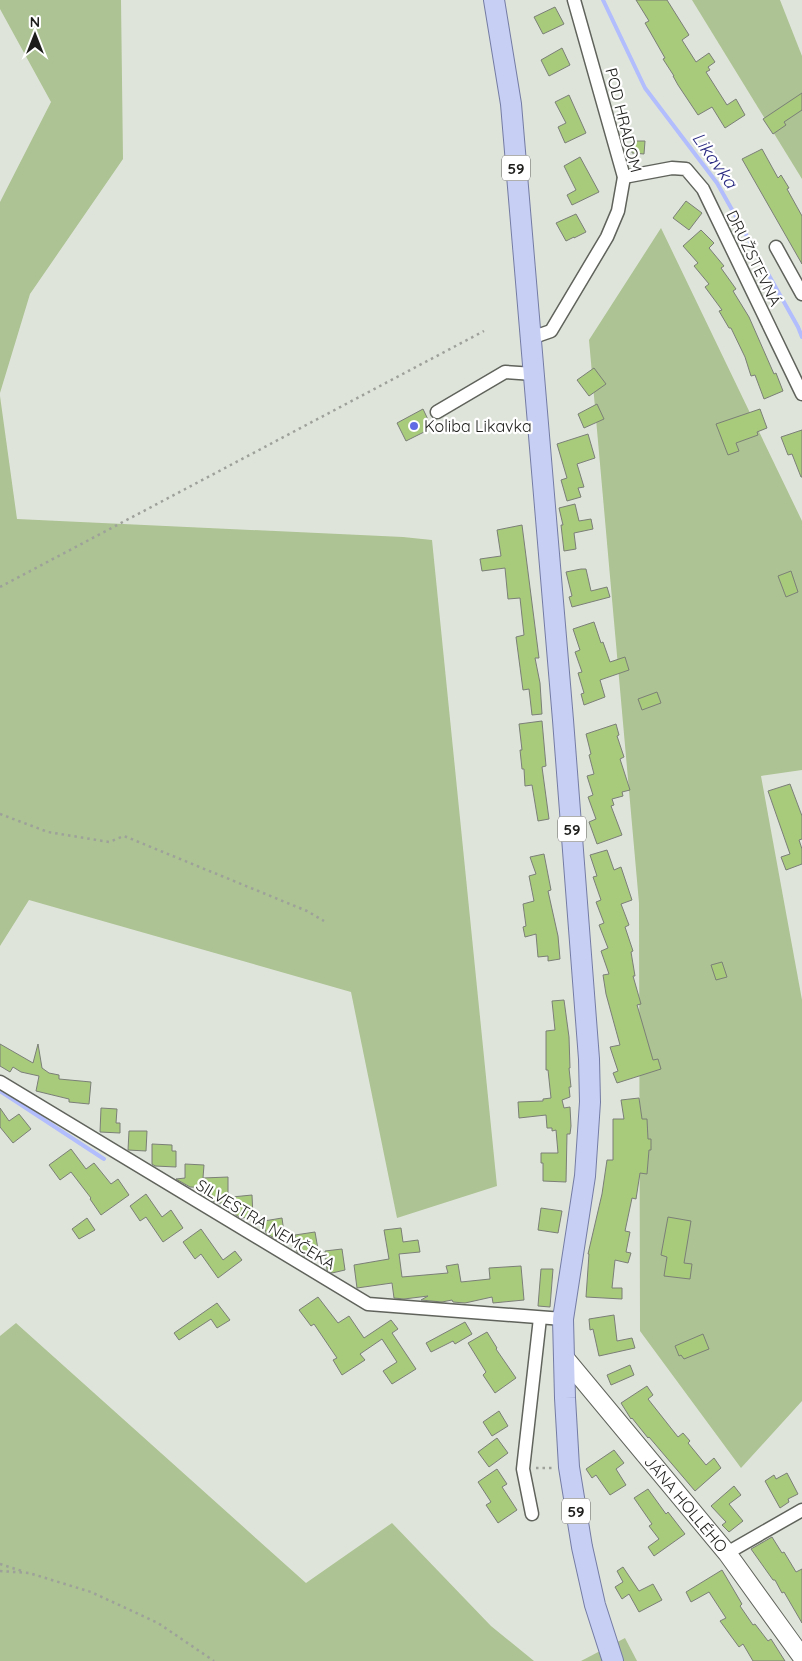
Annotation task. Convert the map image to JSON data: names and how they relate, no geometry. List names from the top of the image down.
{
  "streets": {
    "main road": ["59"],
    "street": [
      "POD HRADOM",
      "DRUŽSTEVNÁ",
      "SILVESTRA NEMČEKA",
      "JÁNA HOLLÉHO"
    ]
  },
  "crossings": [
    ["POD HRADOM", "59"],
    ["POD HRADOM", "DRUŽSTEVNÁ"],
    ["59", "SILVESTRA NEMČEKA"],
    ["59", "JÁNA HOLLÉHO"]
  ],
  "water": ["Likavka"],
  "places": ["Koliba Likavka"],
  "north": "top"
}
